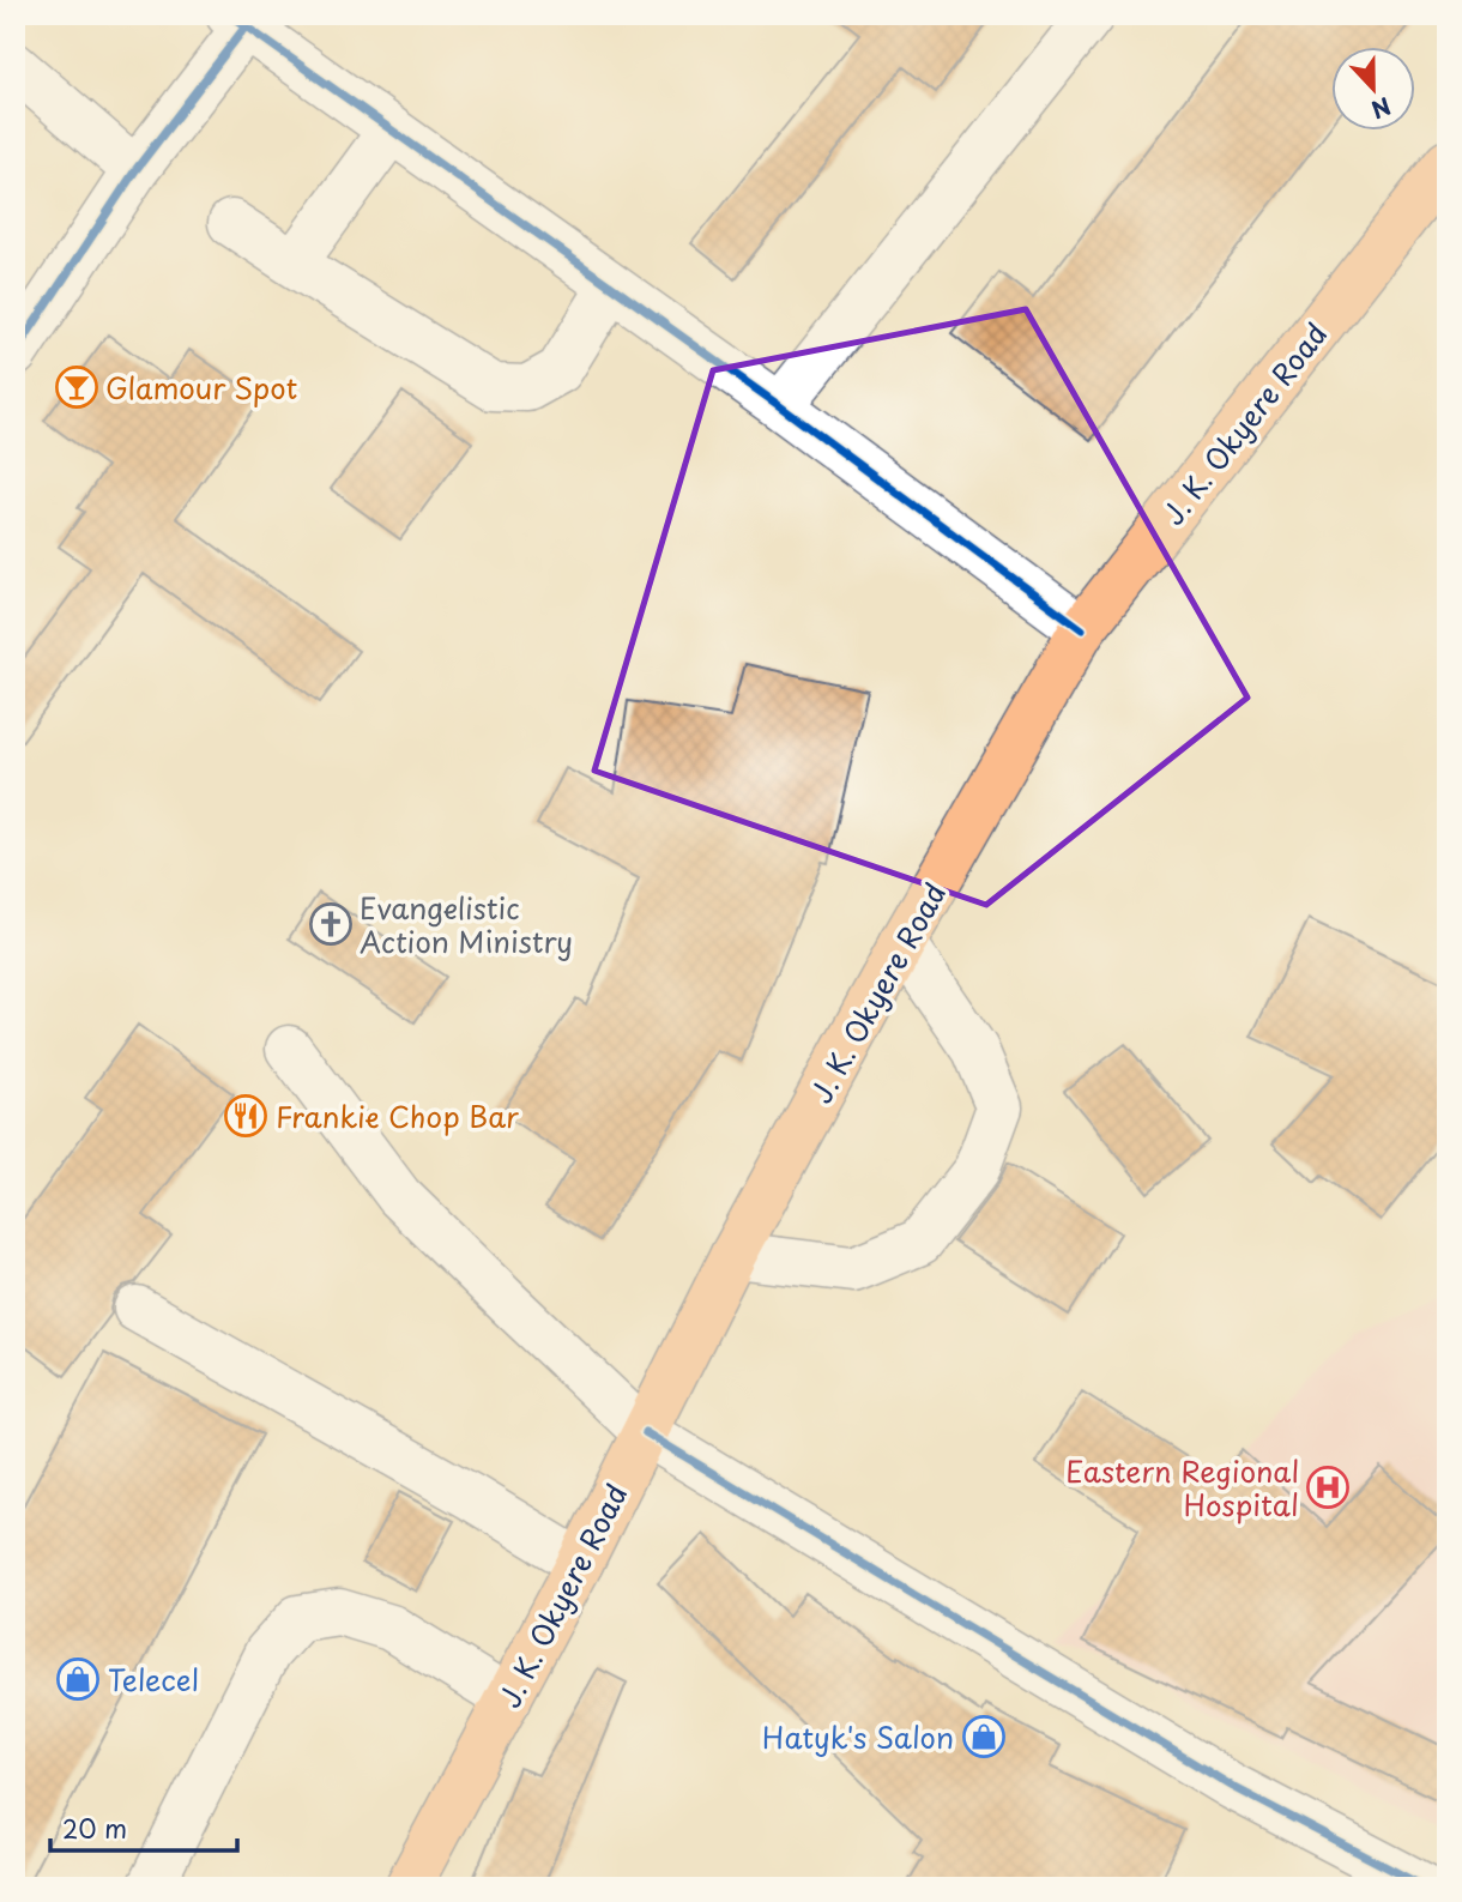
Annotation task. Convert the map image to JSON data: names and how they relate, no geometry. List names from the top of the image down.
{
  "streets": {
    "main road": ["J. K. Okyere Road"]
  },
  "places": {
    "bar": ["Glamour Spot"],
    "church": ["Evangelistic Action Ministry"],
    "restaurant": ["Frankie Chop Bar"],
    "hospital": ["Eastern Regional Hospital"],
    "shop": ["Telecel", "Hatyk's Salon"]
  },
  "scale_bar": "20 m",
  "north": "bottom"
}
